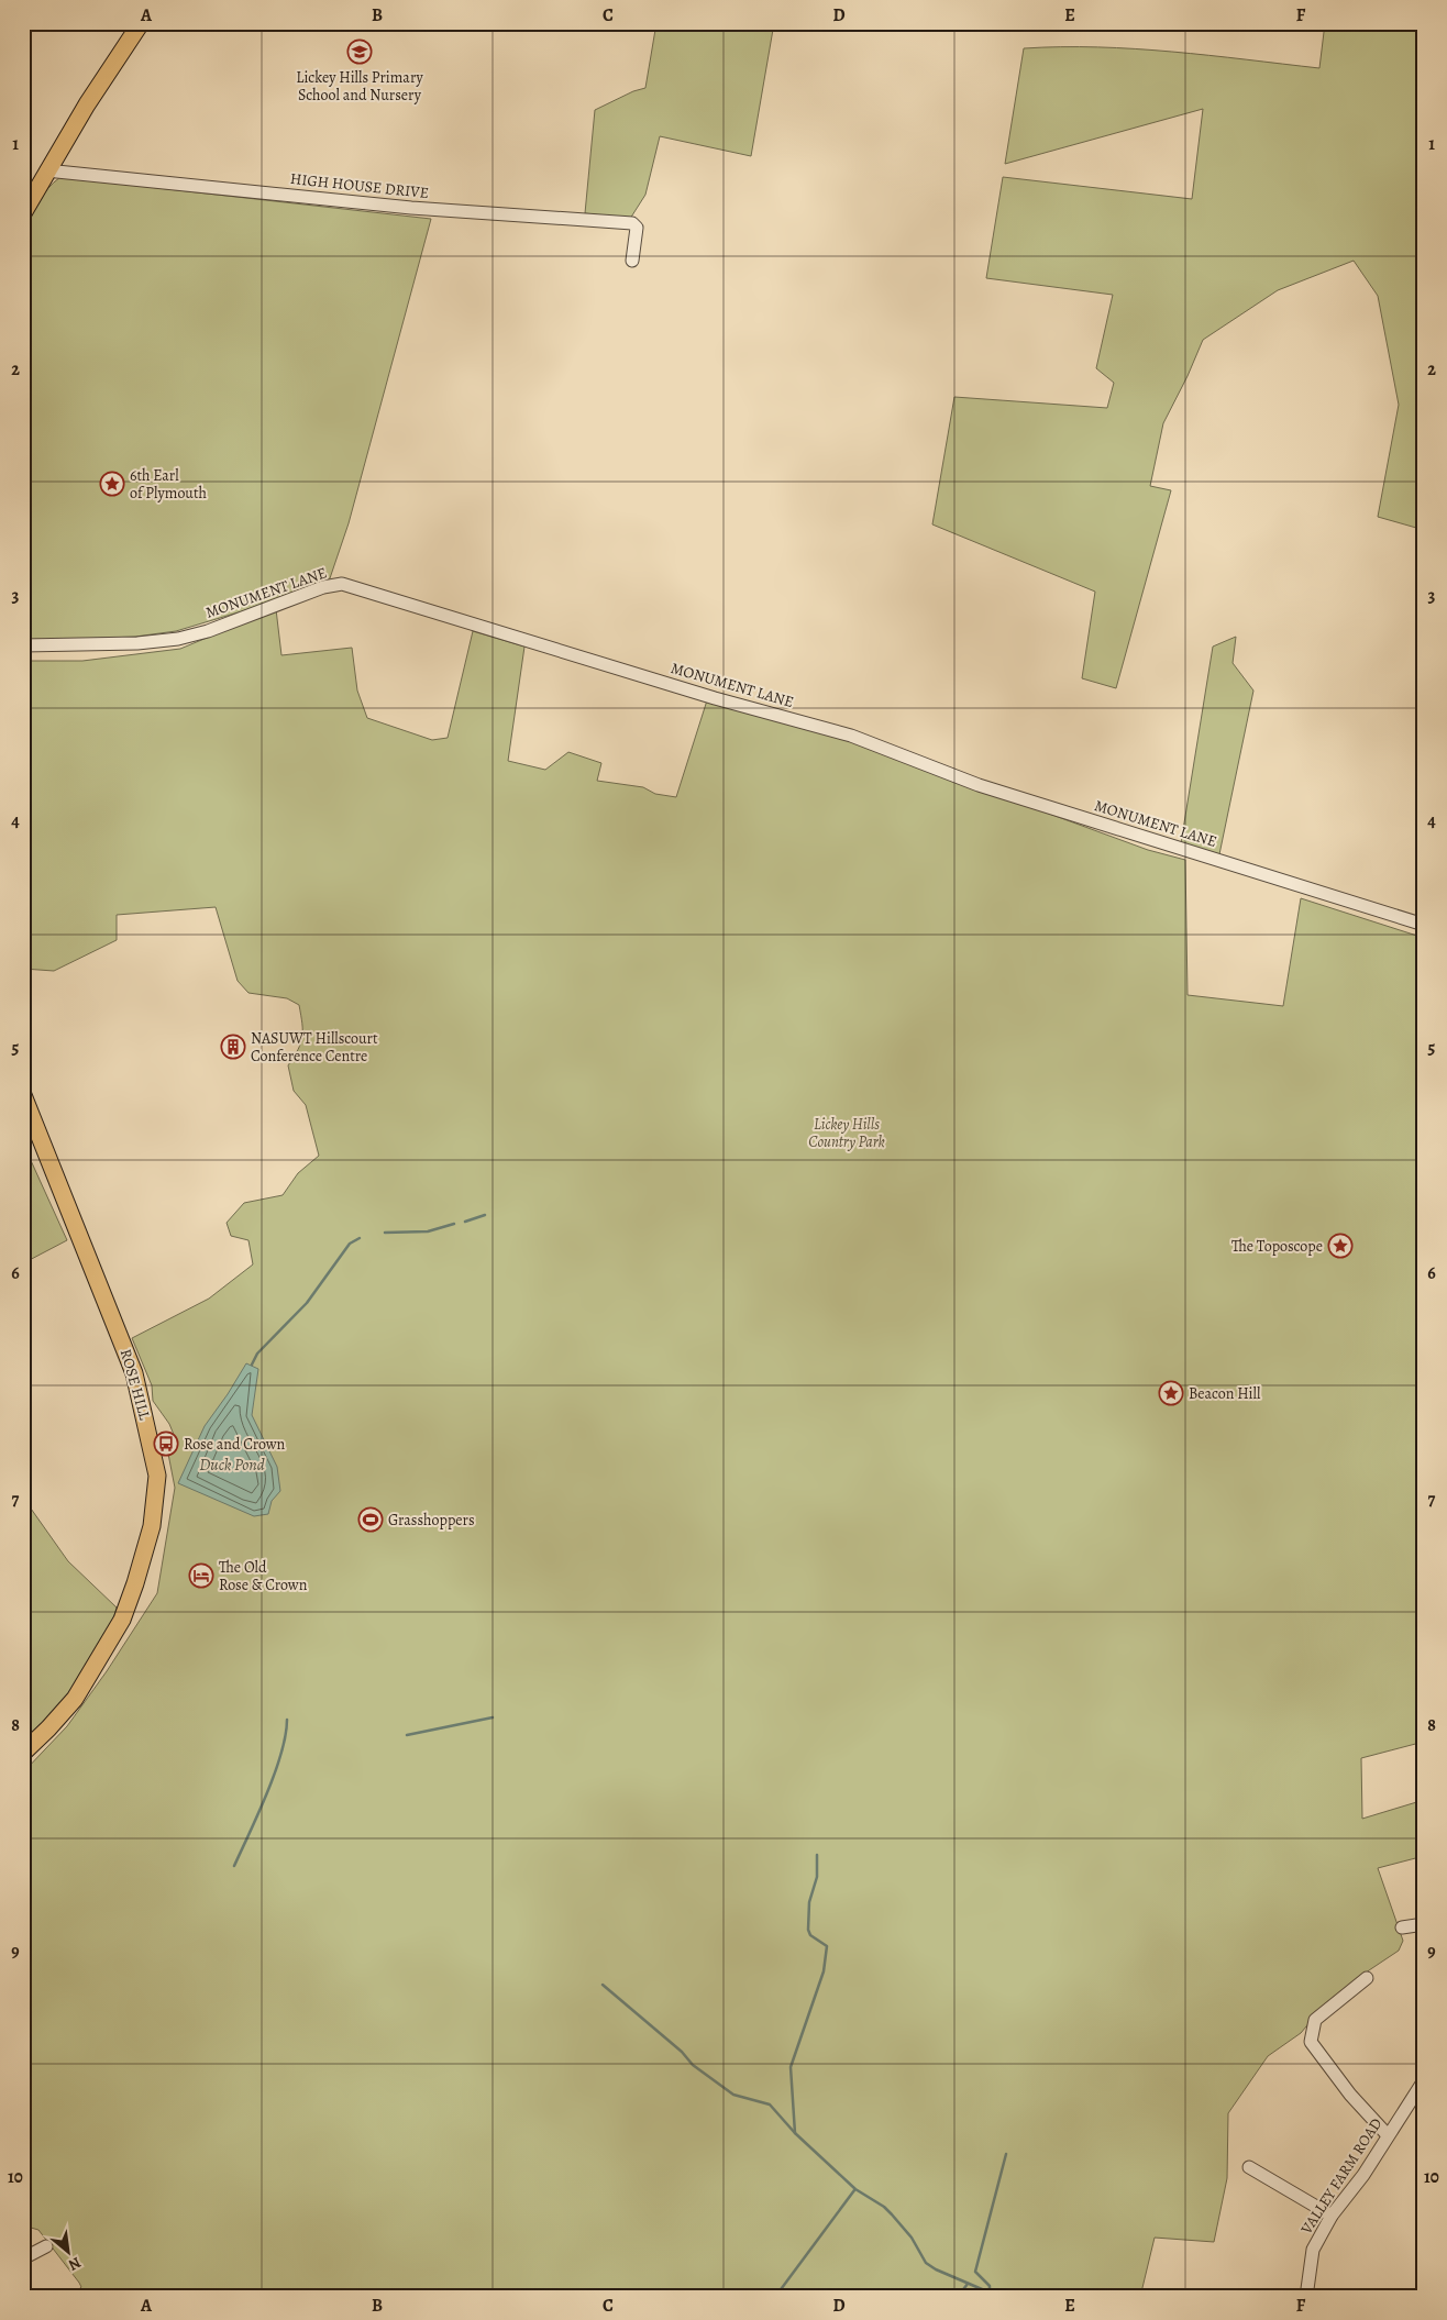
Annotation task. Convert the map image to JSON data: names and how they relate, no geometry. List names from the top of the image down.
{
  "streets": {
    "main road": ["ROSE HILL"],
    "street": ["HIGH HOUSE DRIVE", "MONUMENT LANE", "VALLEY FARM ROAD"]
  },
  "water": ["Duck Pond"],
  "parks": ["Lickey Hills Country Park"],
  "places": {
    "school or university": ["Lickey Hills Primary School and Nursery"],
    "place": ["6th Earl of Plymouth", "The Toposcope", "Beacon Hill"],
    "building": ["NASUWT Hillscourt Conference Centre"],
    "bus stop": ["Rose and Crown"],
    "sports": ["Grasshoppers"],
    "hotel": ["The Old Rose & Crown"]
  },
  "north": "bottom right",
  "grid": {
    "columns": [
      "A",
      "B",
      "C",
      "D",
      "E",
      "F"
    ],
    "rows": [
      "1",
      "2",
      "3",
      "4",
      "5",
      "6",
      "7",
      "8",
      "9",
      "10"
    ]
  }
}
